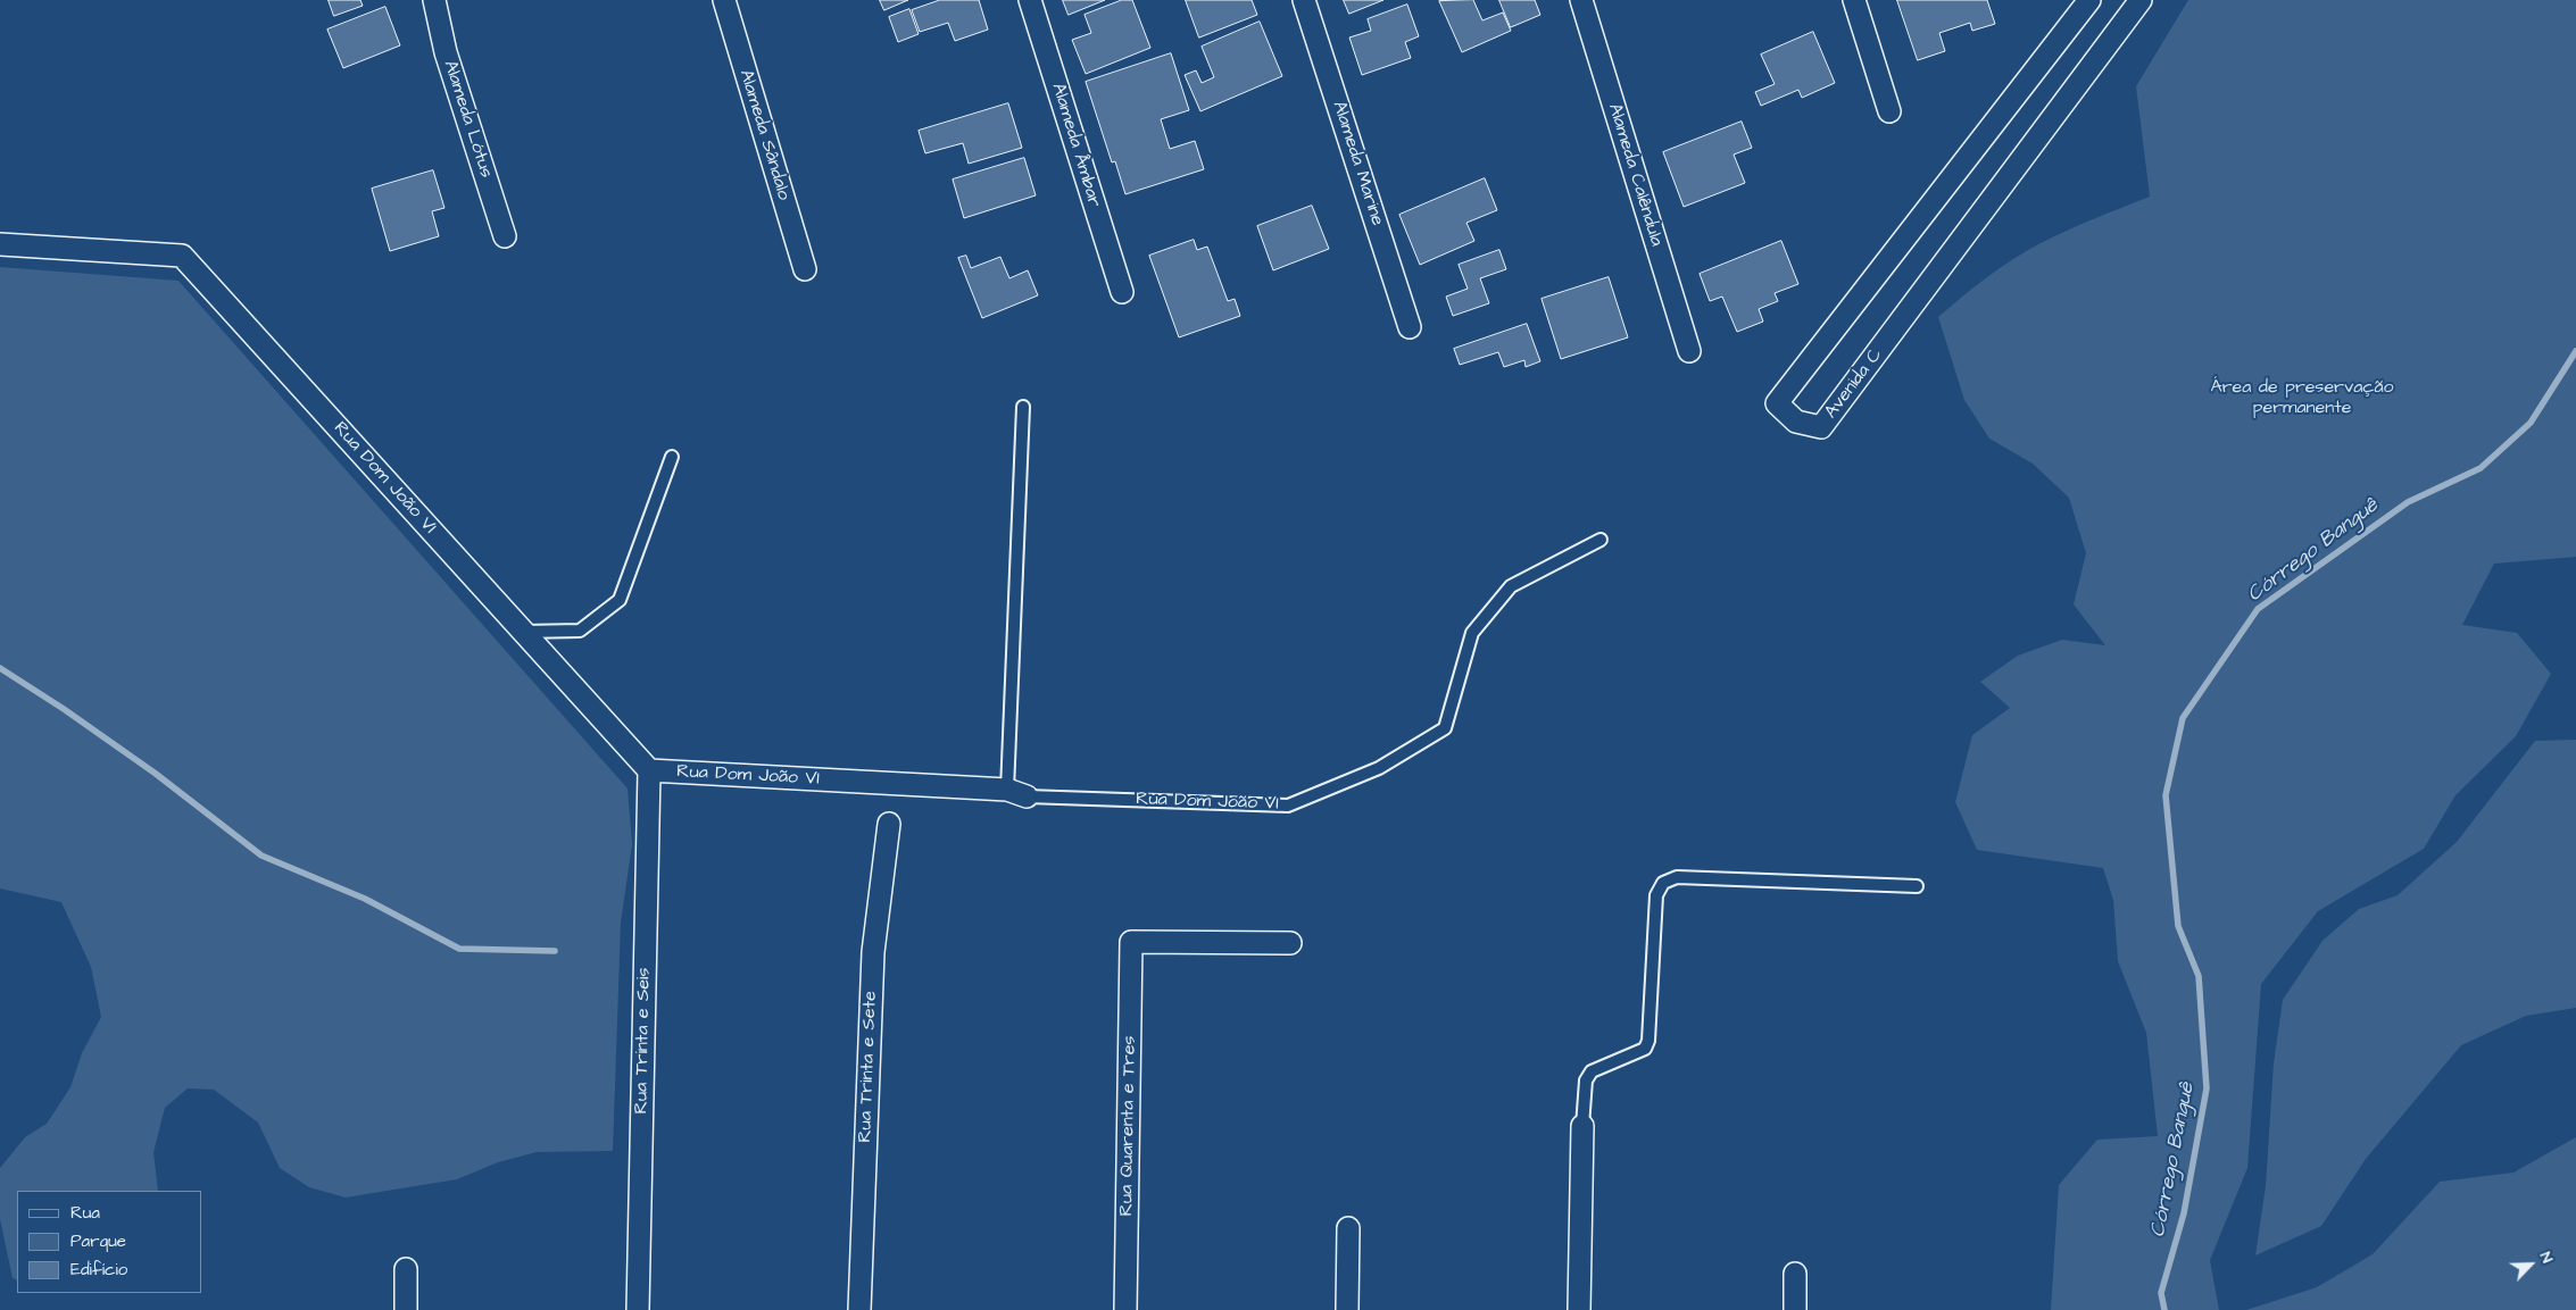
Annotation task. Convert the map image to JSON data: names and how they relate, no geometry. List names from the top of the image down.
{
  "streets": {
    "street": [
      "Alameda Lótus",
      "Alameda Sândalo",
      "Alameda Âmbar",
      "Alameda Marine",
      "Alameda Calêndula",
      "Avenida C",
      "Rua Dom João VI",
      "Rua Trinta e Seis",
      "Rua Trinta e Sete",
      "Rua Quarenta e Tres"
    ]
  },
  "crossings": [
    ["Rua Dom João VI", "Rua Trinta e Seis"]
  ],
  "water": ["Córrego Banguê"],
  "parks": ["Área de preservação permanente"],
  "legend": ["Rua", "Parque", "Edifício"],
  "north": "top right"
}
